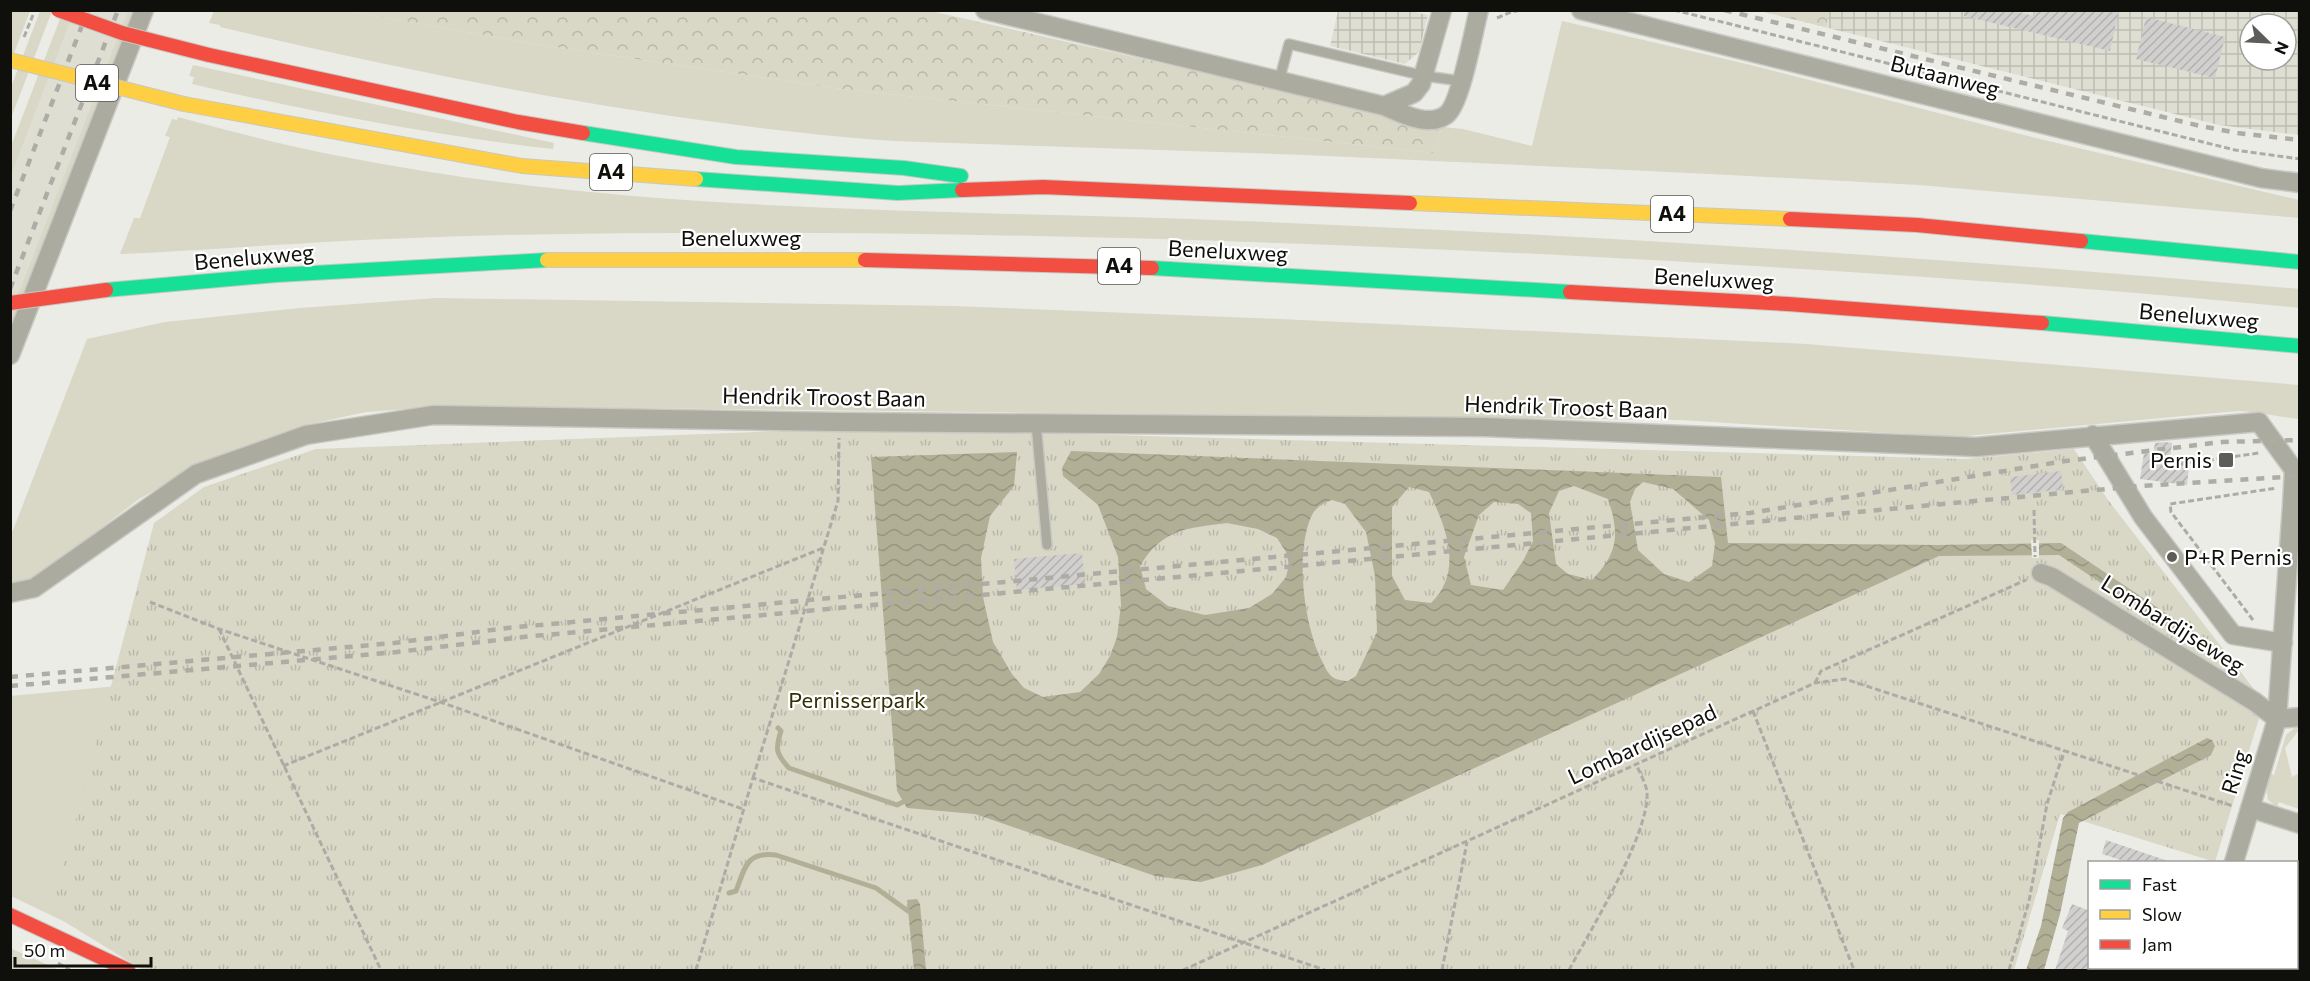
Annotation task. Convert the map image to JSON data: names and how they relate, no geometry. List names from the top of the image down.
{
  "streets": {
    "main road": ["A4", "Beneluxweg"],
    "street": [
      "Butaanweg",
      "Hendrik Troost Baan",
      "Lombardijseweg",
      "Ring"
    ],
    "path": ["Lombardijsepad"]
  },
  "crossings": [
    ["Lombardijseweg", "Ring"],
    ["Lombardijsepad", "Ring"]
  ],
  "parks": ["Pernisserpark"],
  "places": {
    "transit": ["Pernis"],
    "other": ["P+R Pernis"]
  },
  "legend": ["Fast", "Slow", "Jam"],
  "scale_bar": "50 m",
  "north": "bottom right"
}
